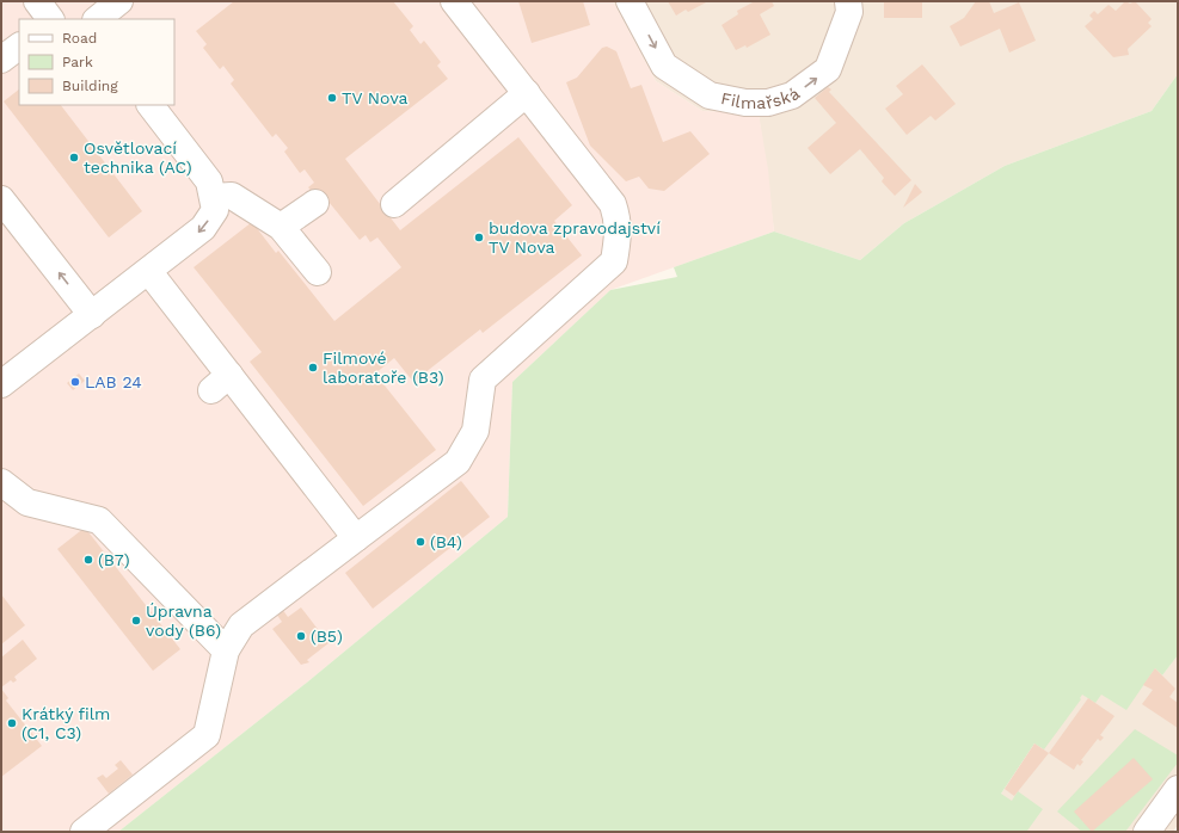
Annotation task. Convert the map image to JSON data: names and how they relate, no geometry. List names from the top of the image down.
{
  "streets": {
    "street": ["Filmařská"]
  },
  "places": [
    "TV Nova",
    "Osvětlovací technika (AC)",
    "budova zpravodajství TV Nova",
    "Filmové laboratoře (B3)",
    "LAB 24",
    "(B4)",
    "(B7)",
    "Úpravna vody (B6)",
    "(B5)",
    "Krátký film (C1, C3)"
  ],
  "legend": ["Road", "Park", "Building"]
}
